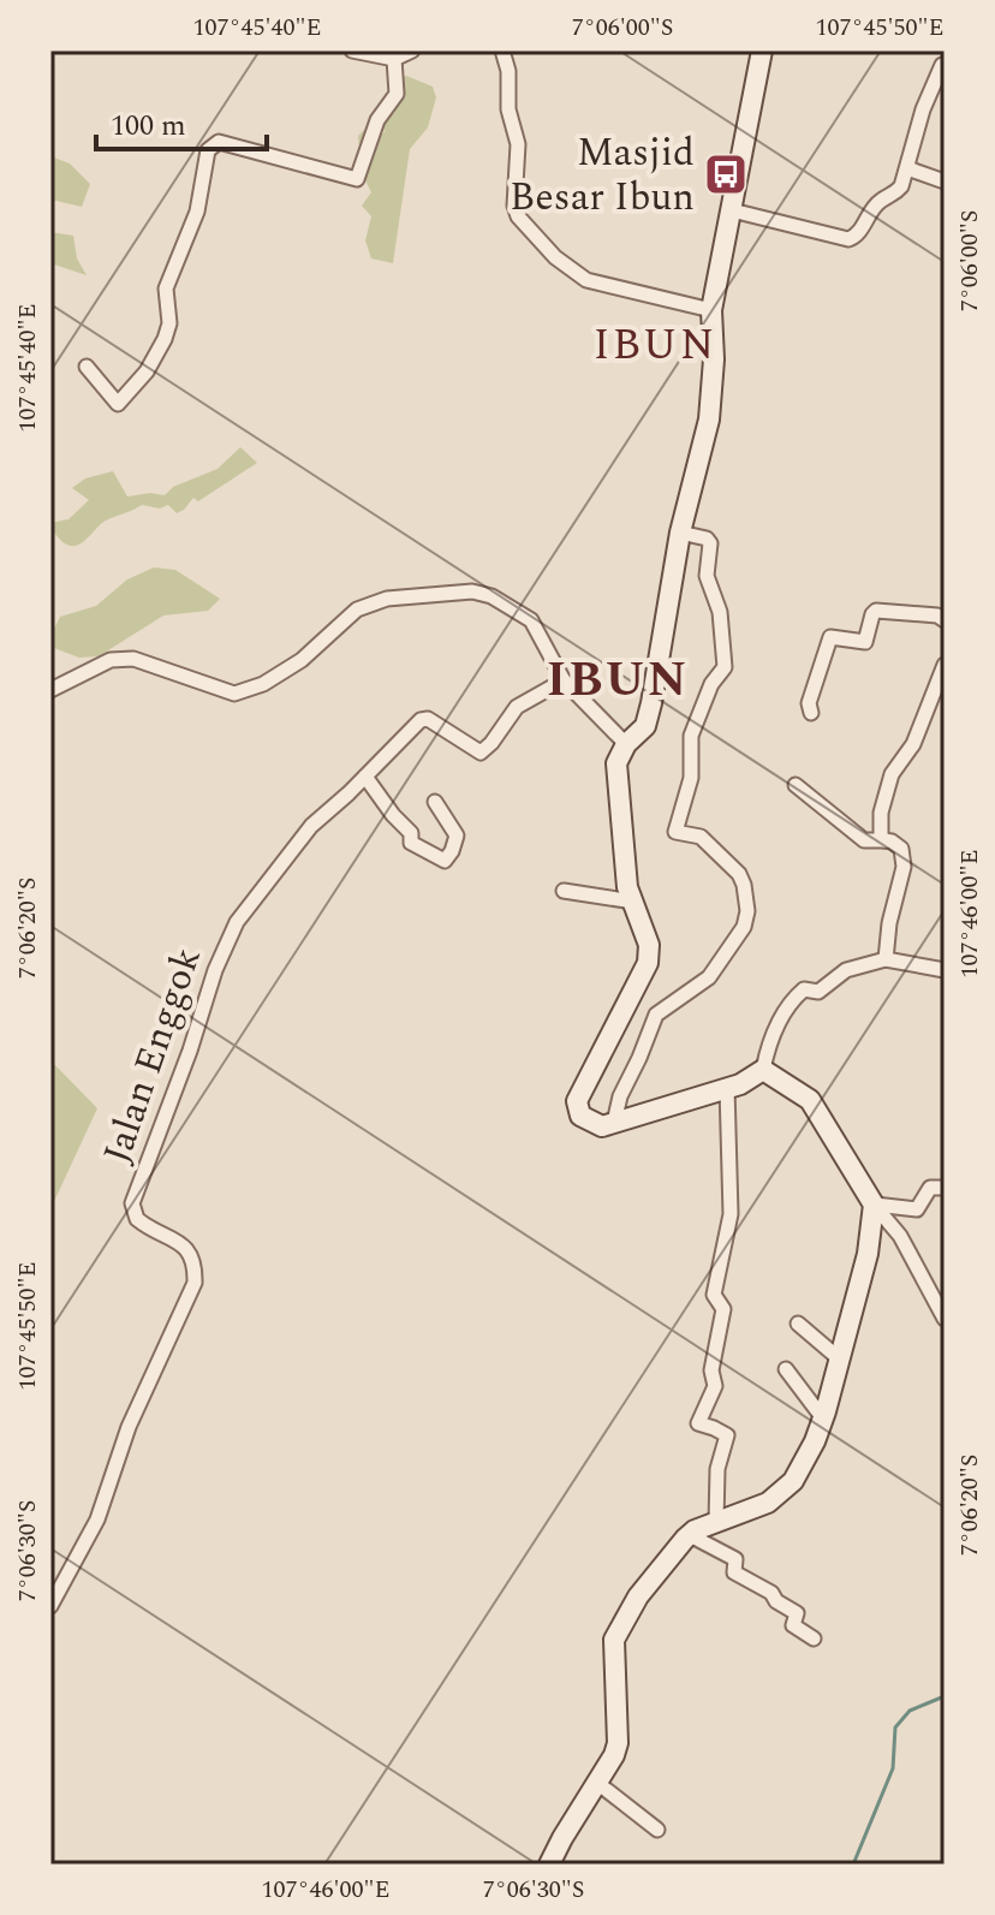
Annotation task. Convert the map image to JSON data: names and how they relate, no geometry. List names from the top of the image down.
{
  "streets": {
    "street": ["Jalan Enggok"]
  },
  "districts": ["IBUN", "IBUN"],
  "places": {
    "bus stop": ["Masjid Besar Ibun"]
  },
  "scale_bar": "100 m",
  "coordinates": [
    "107°45'40\"E",
    "7°06'00\"S",
    "107°45'50\"E",
    "107°46'00\"E",
    "7°06'20\"S",
    "7°06'30\"S"
  ]
}
